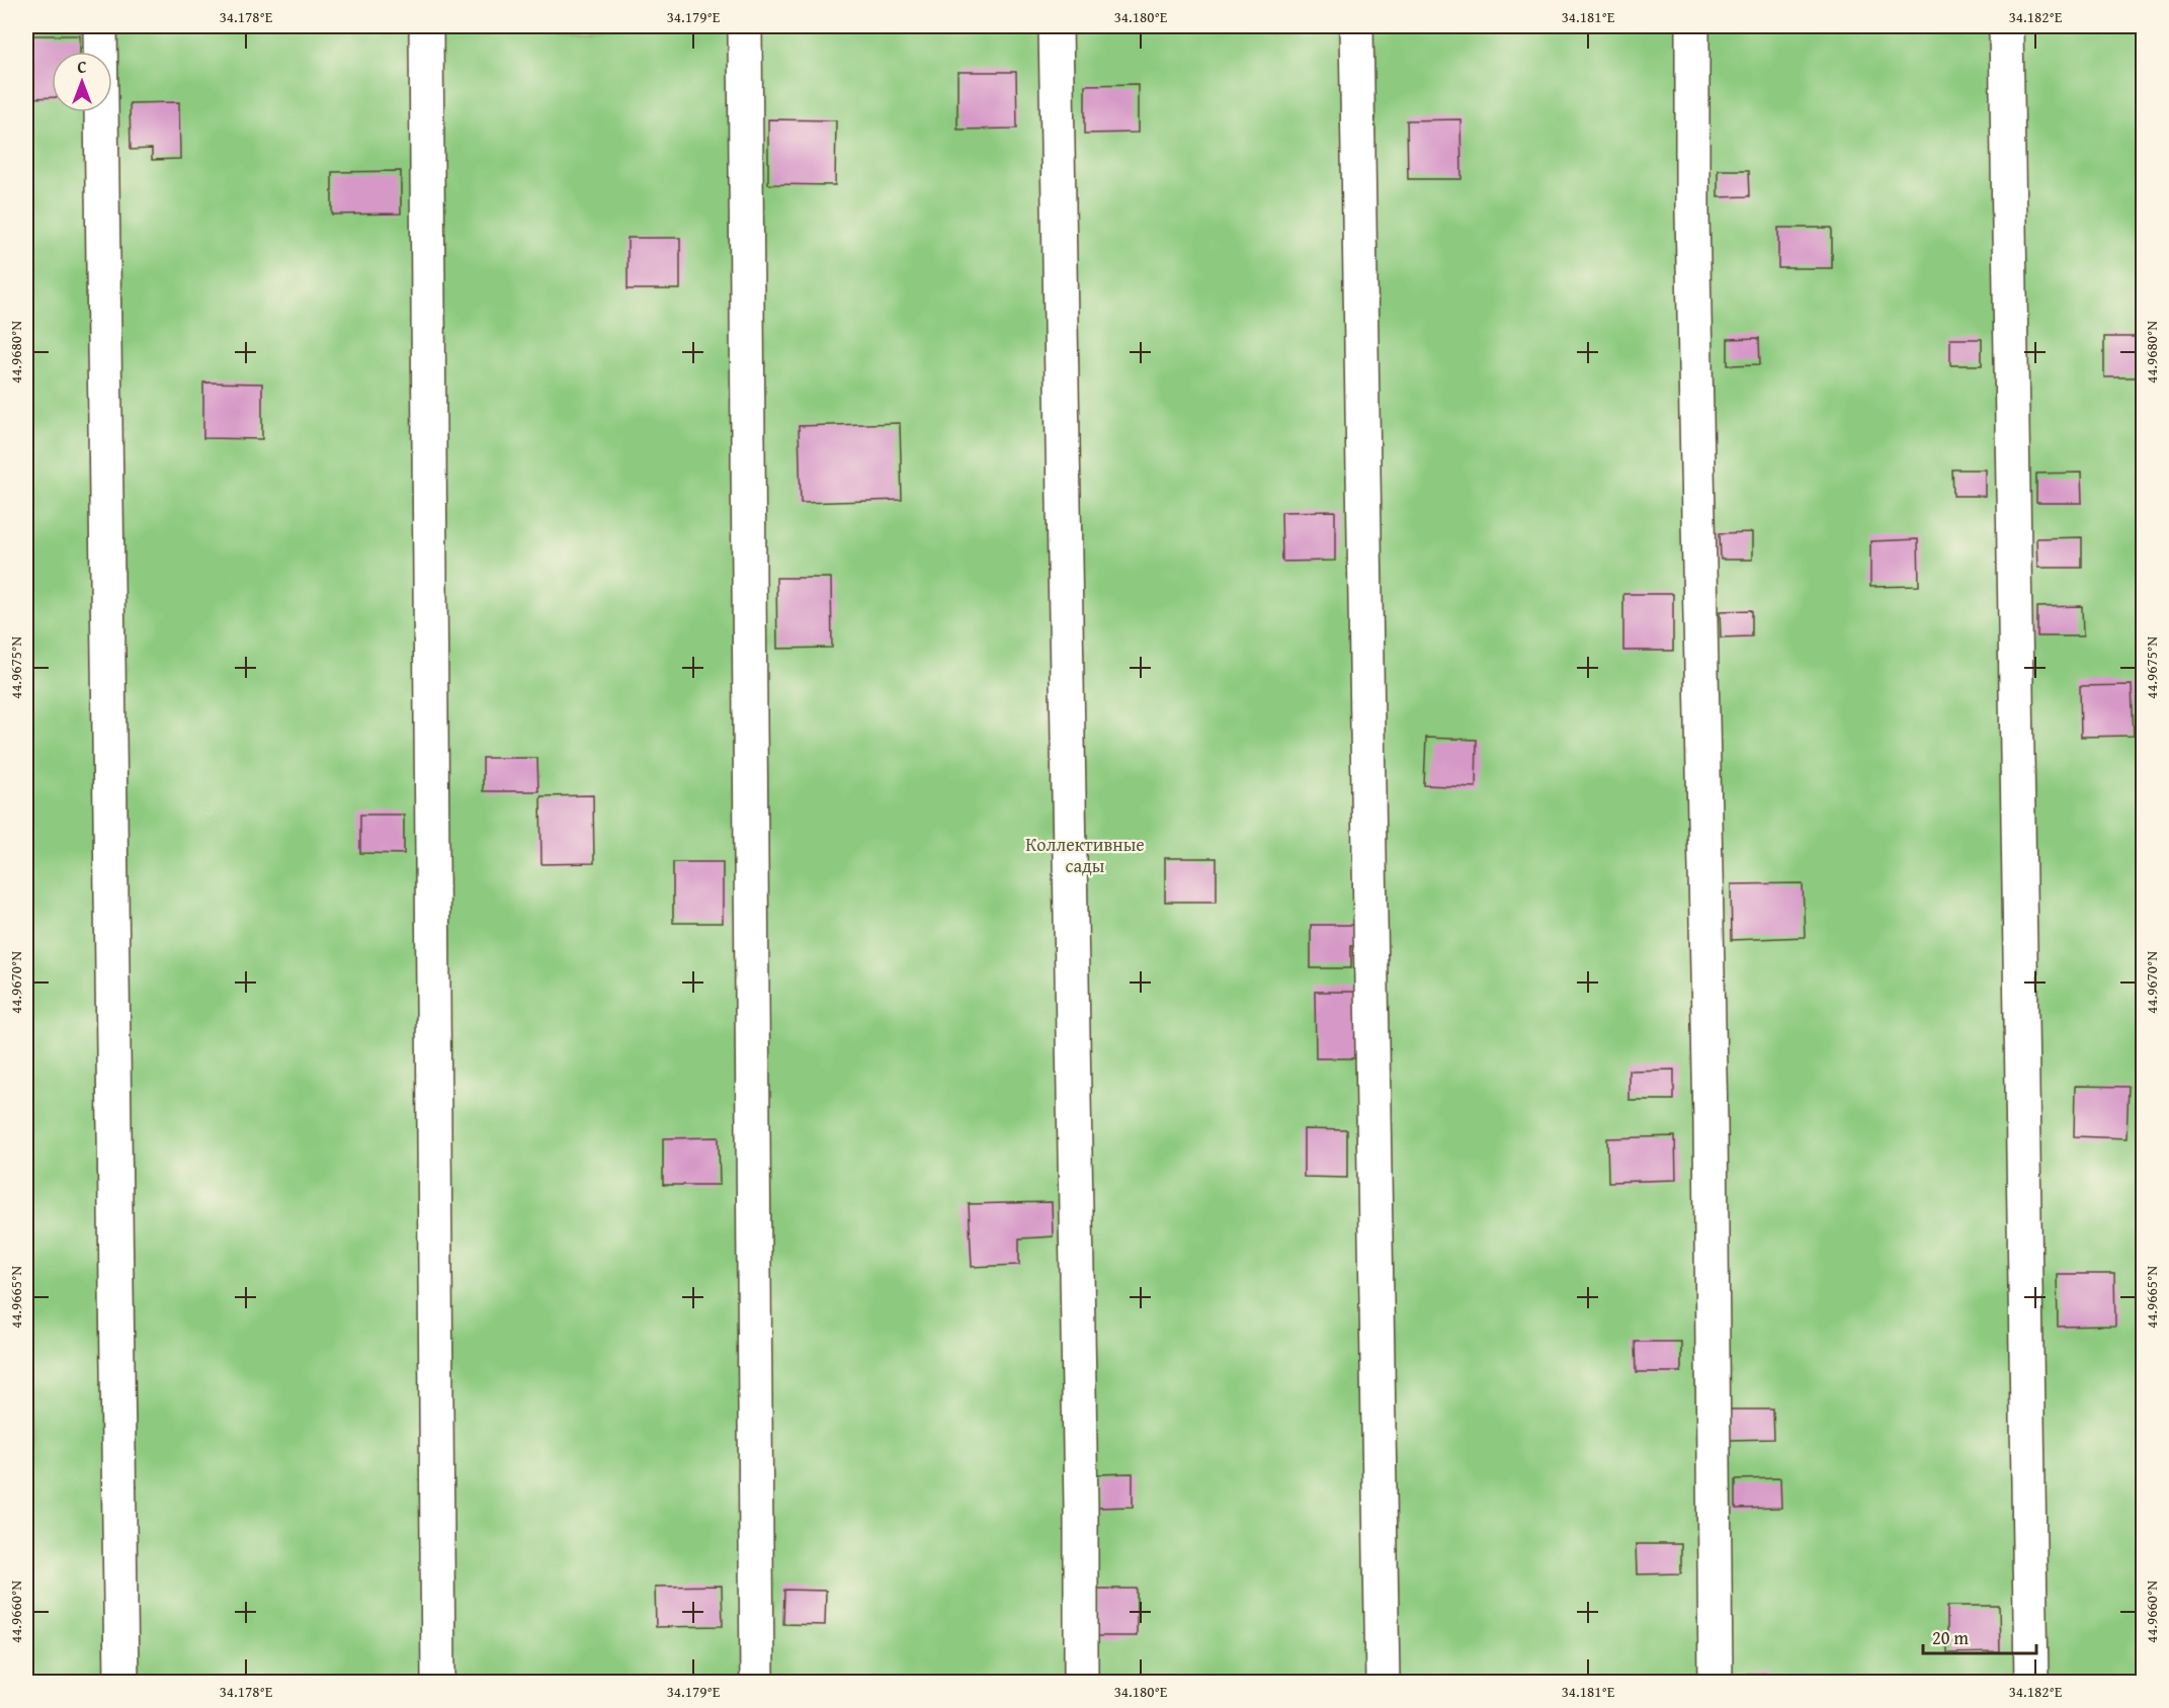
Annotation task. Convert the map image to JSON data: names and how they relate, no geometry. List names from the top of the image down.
{
  "parks": ["Коллективные сады"],
  "scale_bar": "20 m",
  "north": "top",
  "coordinates": [
    "34.178°E",
    "34.179°E",
    "34.180°E",
    "34.181°E",
    "34.182°E",
    "44.9680°N",
    "44.9675°N",
    "44.9670°N",
    "44.9665°N",
    "44.9660°N"
  ]
}
